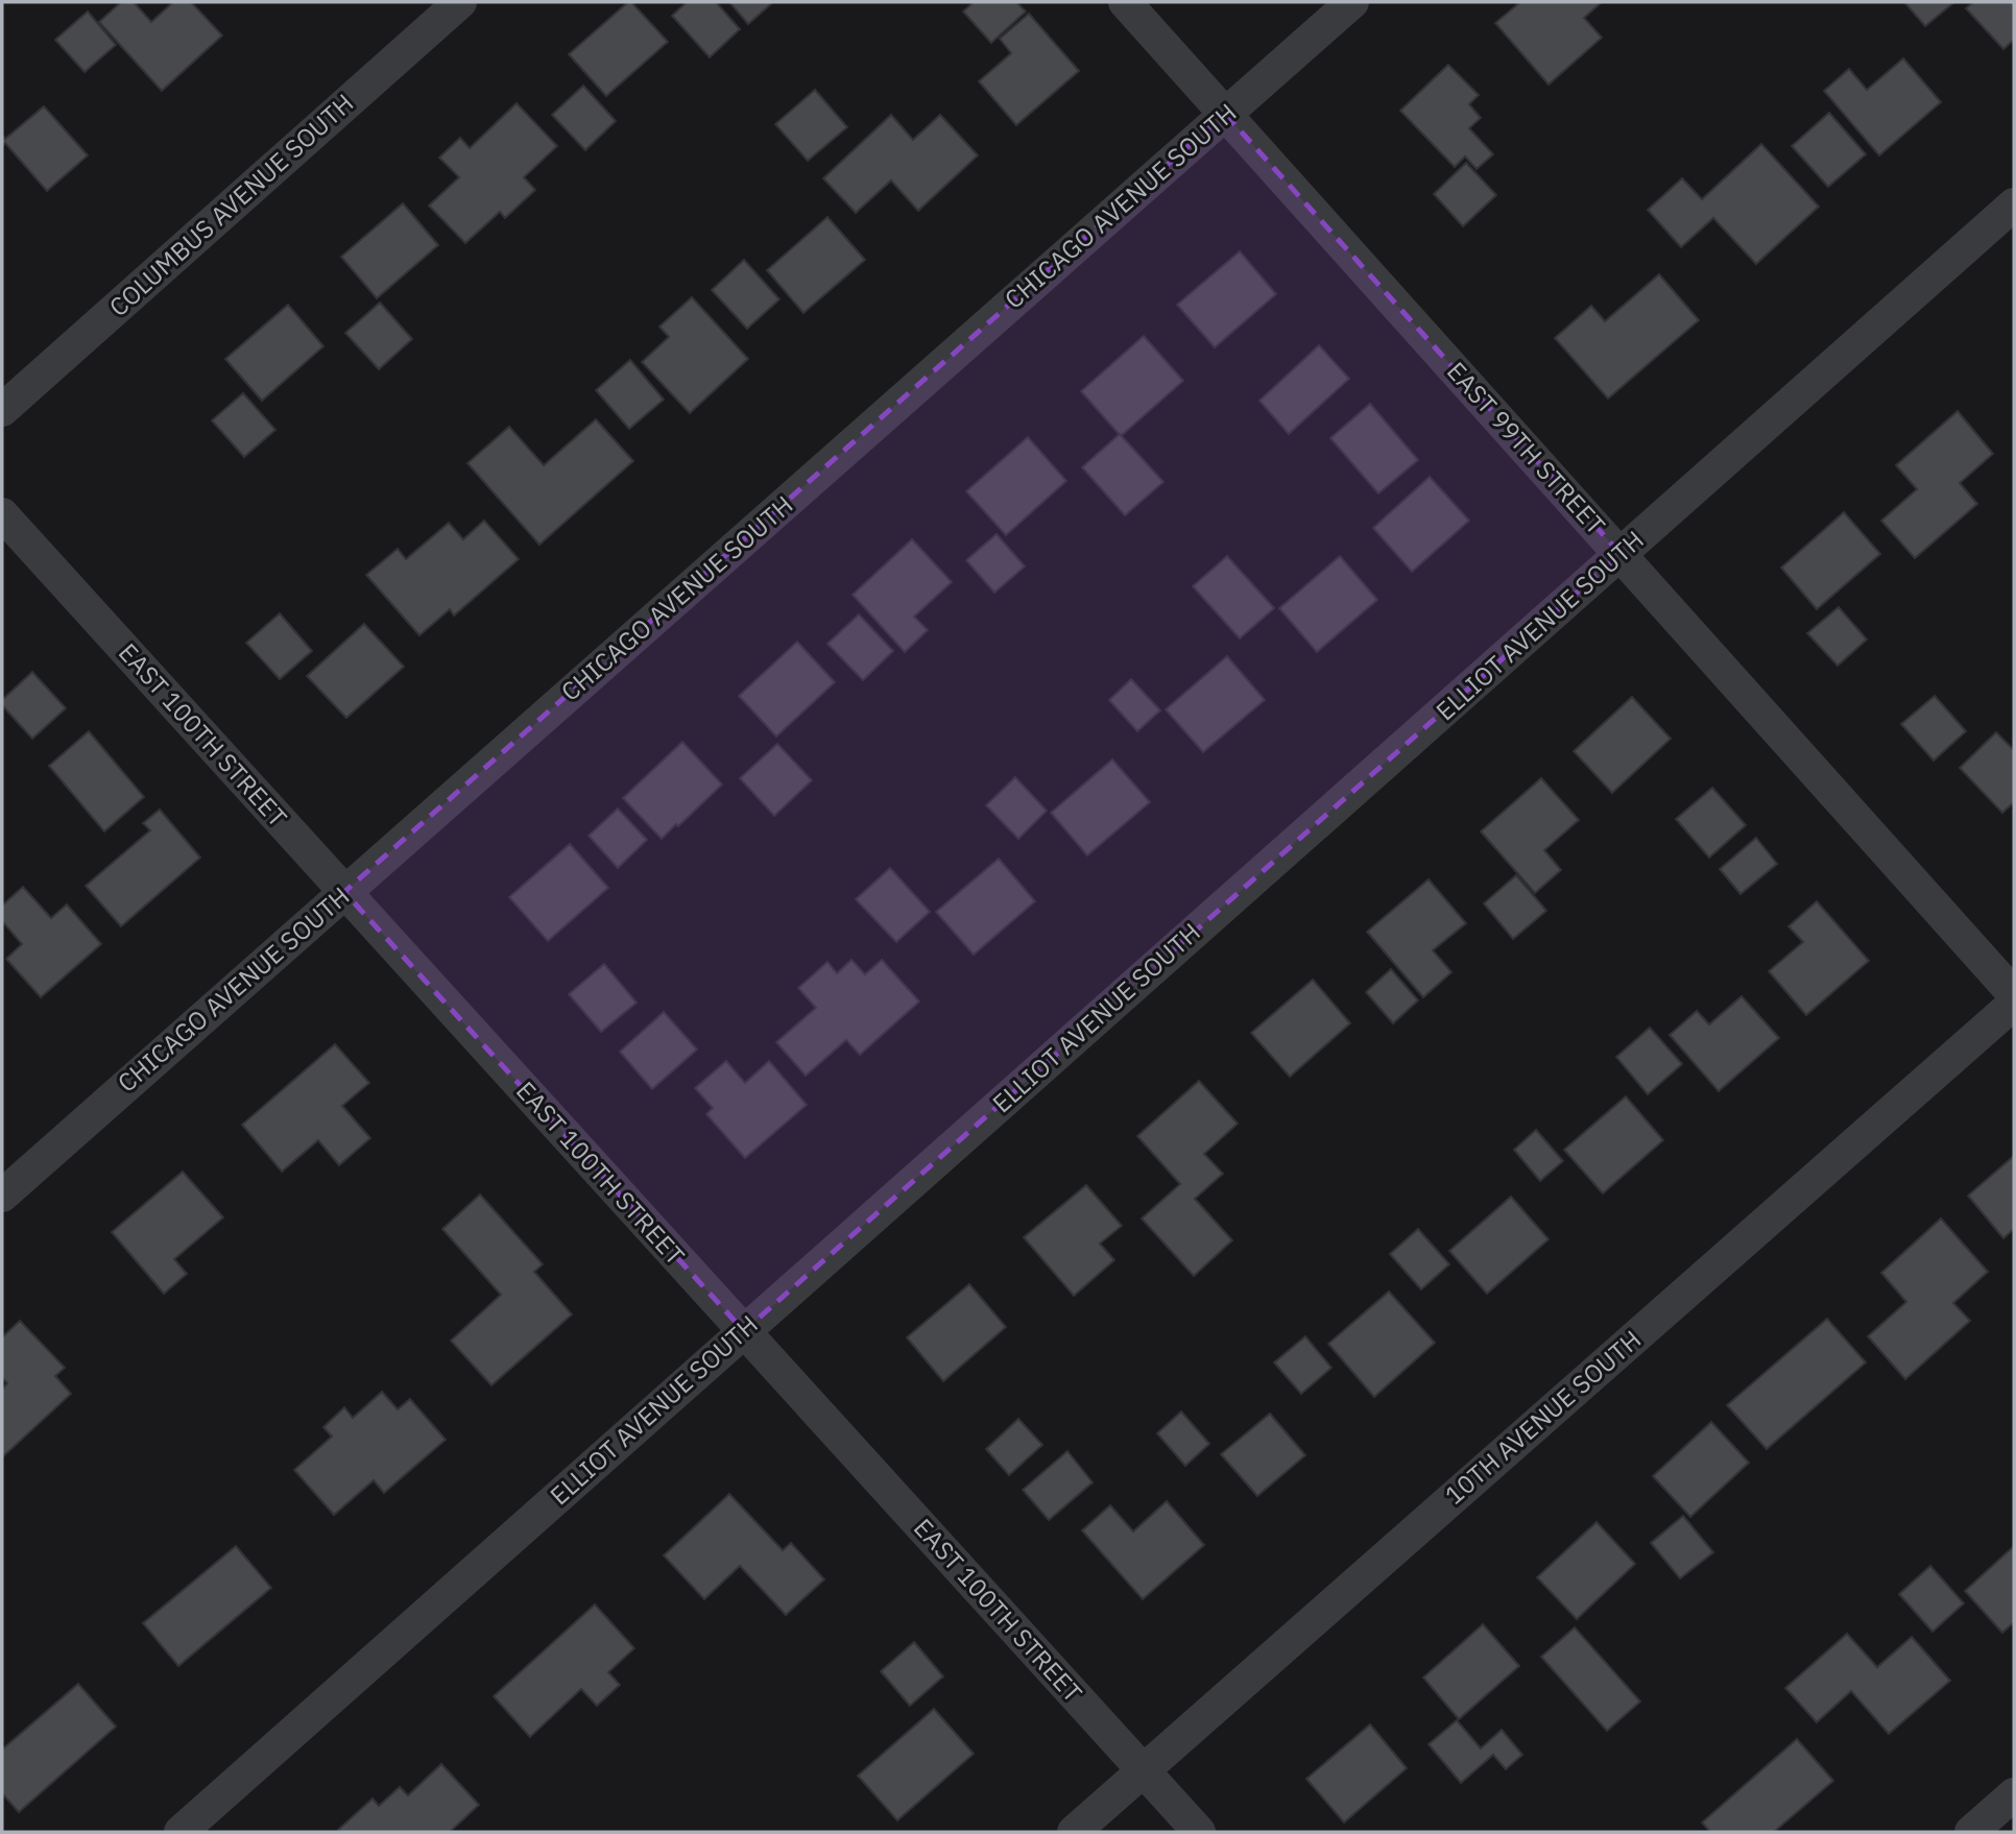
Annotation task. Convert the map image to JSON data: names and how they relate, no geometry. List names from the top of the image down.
{
  "streets": {
    "street": [
      "COLUMBUS AVENUE SOUTH",
      "CHICAGO AVENUE SOUTH",
      "EAST 99TH STREET",
      "ELLIOT AVENUE SOUTH",
      "EAST 100TH STREET",
      "10TH AVENUE SOUTH"
    ]
  },
  "crossings": [
    ["CHICAGO AVENUE SOUTH", "EAST 99TH STREET"],
    ["CHICAGO AVENUE SOUTH", "EAST 100TH STREET"],
    ["EAST 99TH STREET", "ELLIOT AVENUE SOUTH"],
    ["ELLIOT AVENUE SOUTH", "EAST 100TH STREET"],
    ["EAST 100TH STREET", "10TH AVENUE SOUTH"]
  ]
}
